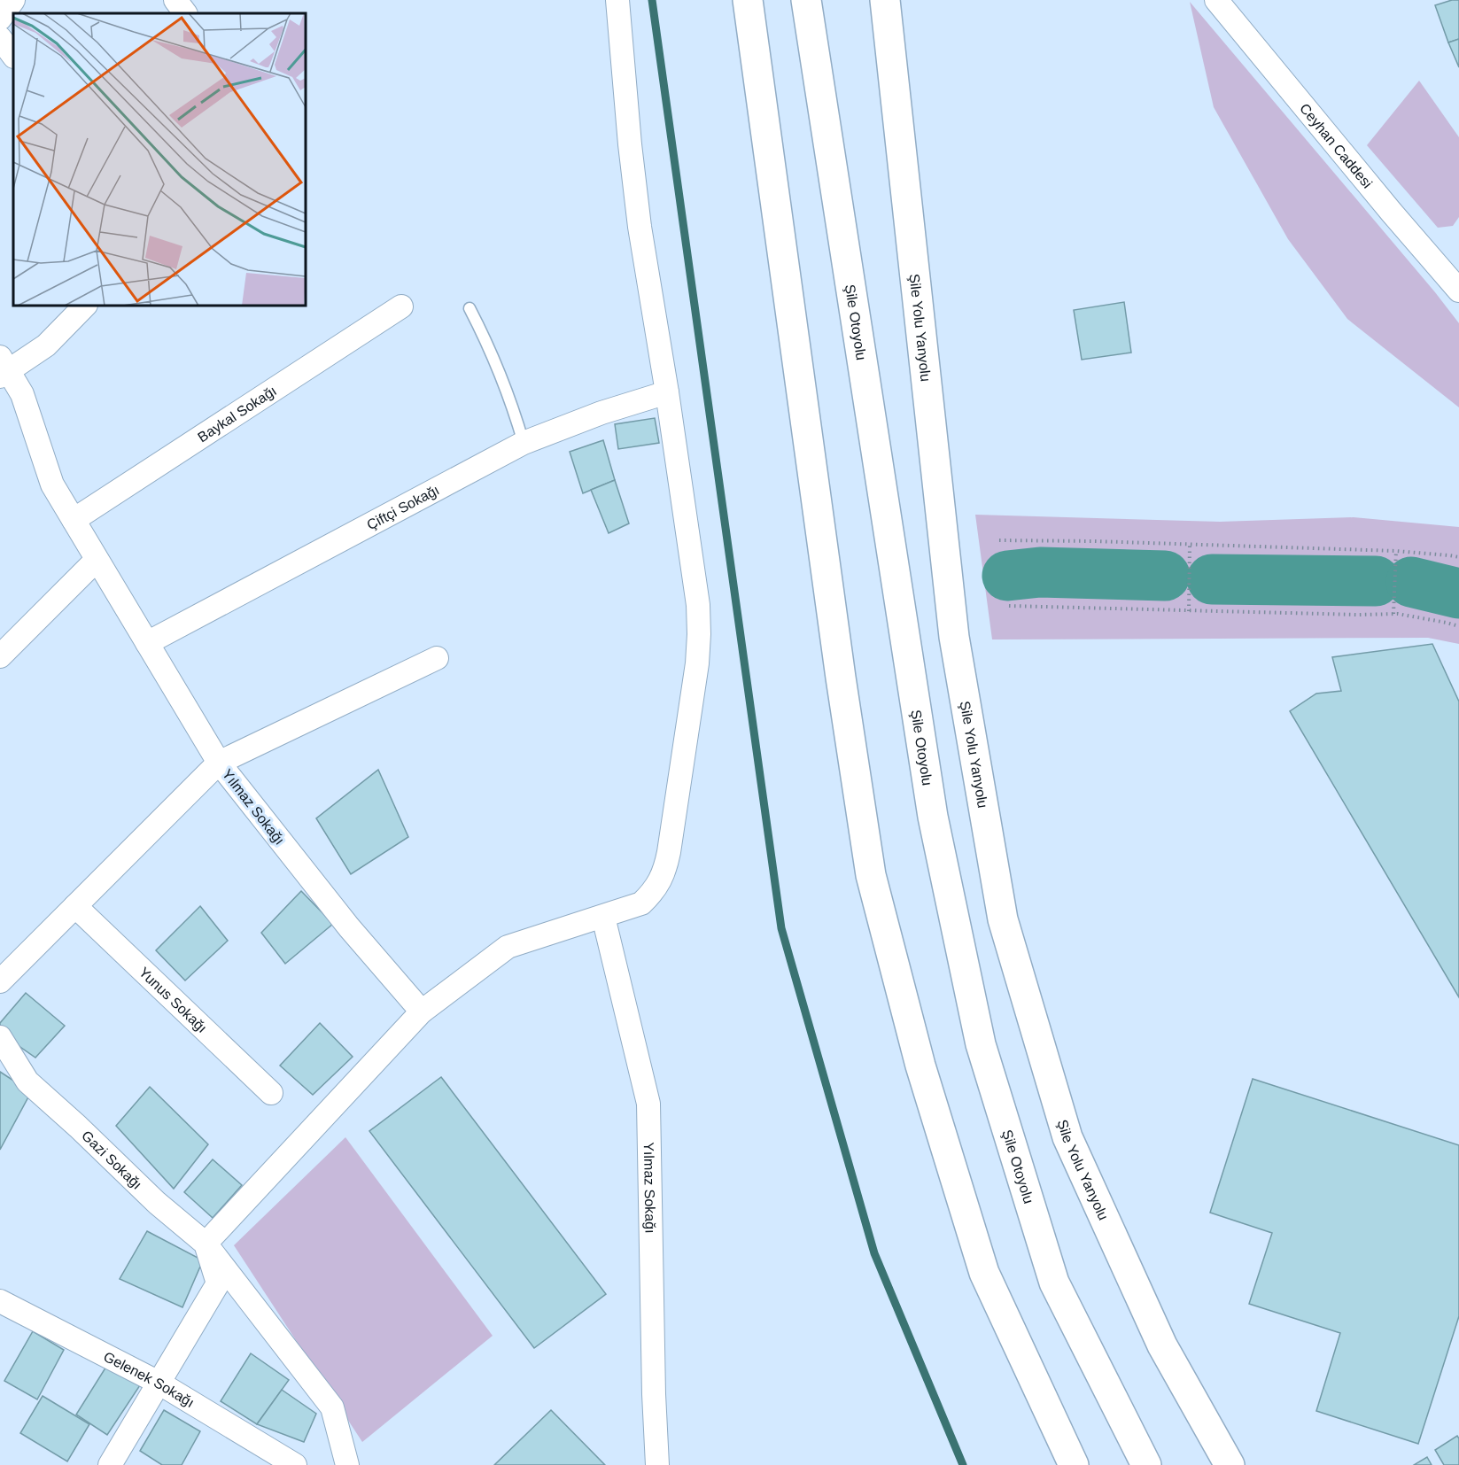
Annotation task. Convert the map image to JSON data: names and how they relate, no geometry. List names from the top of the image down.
{
  "streets": {
    "main road": ["Şile Otoyolu", "Şile Yolu Yanyolu"],
    "street": [
      "Ceyhan Caddesi",
      "Baykal Sokağı",
      "Çiftçi Sokağı",
      "Yılmaz Sokağı",
      "Yunus Sokağı",
      "Gazi Sokağı",
      "Gelenek Sokağı"
    ]
  }
}
